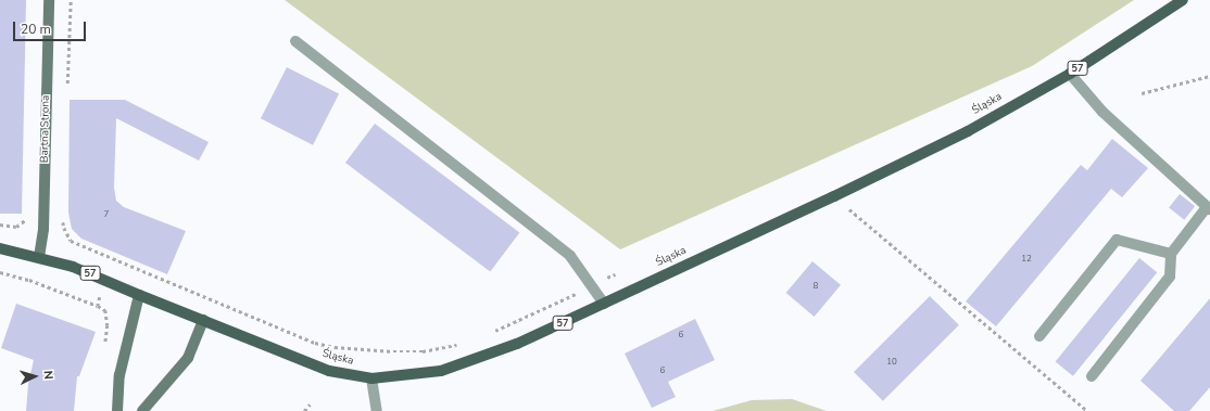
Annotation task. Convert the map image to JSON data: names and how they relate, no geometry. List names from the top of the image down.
{
  "streets": {
    "main road": ["57", "Śląska"],
    "street": ["Bartna Strona"]
  },
  "crossings": [
    ["57", "Śląska"],
    ["57", "Bartna Strona"]
  ],
  "house_numbers": [
    "7",
    "12",
    "8",
    "6",
    "10",
    "6"
  ],
  "scale_bar": "20 m",
  "north": "right"
}
